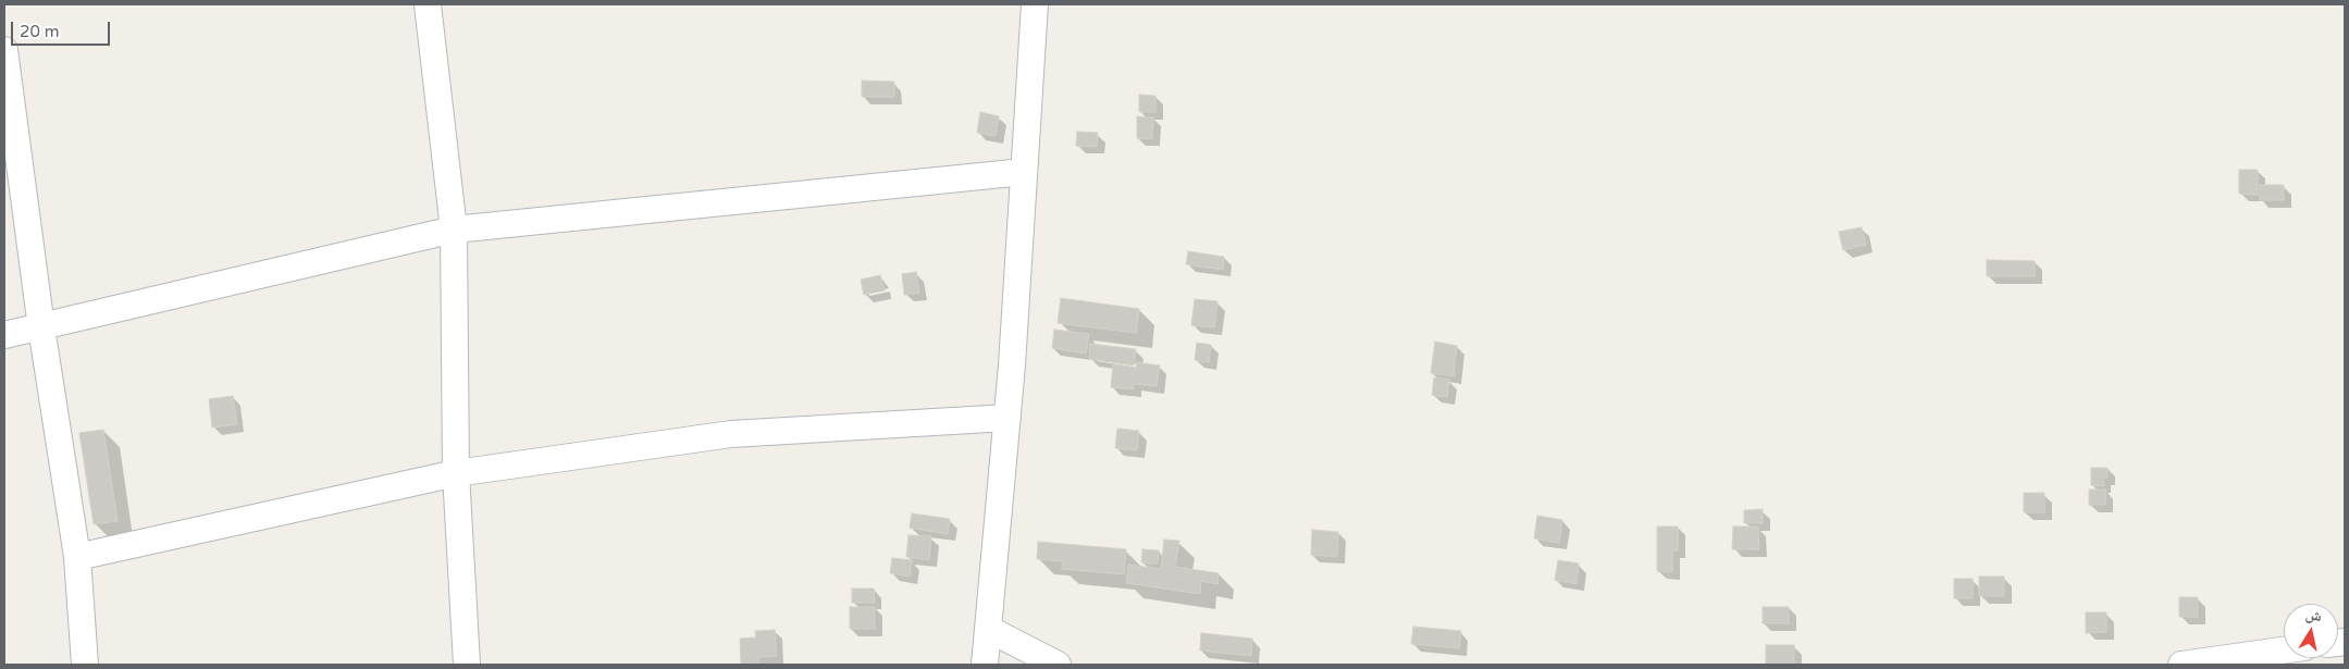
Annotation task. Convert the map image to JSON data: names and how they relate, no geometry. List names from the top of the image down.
{
  "scale_bar": "20 m",
  "north": "top"
}
